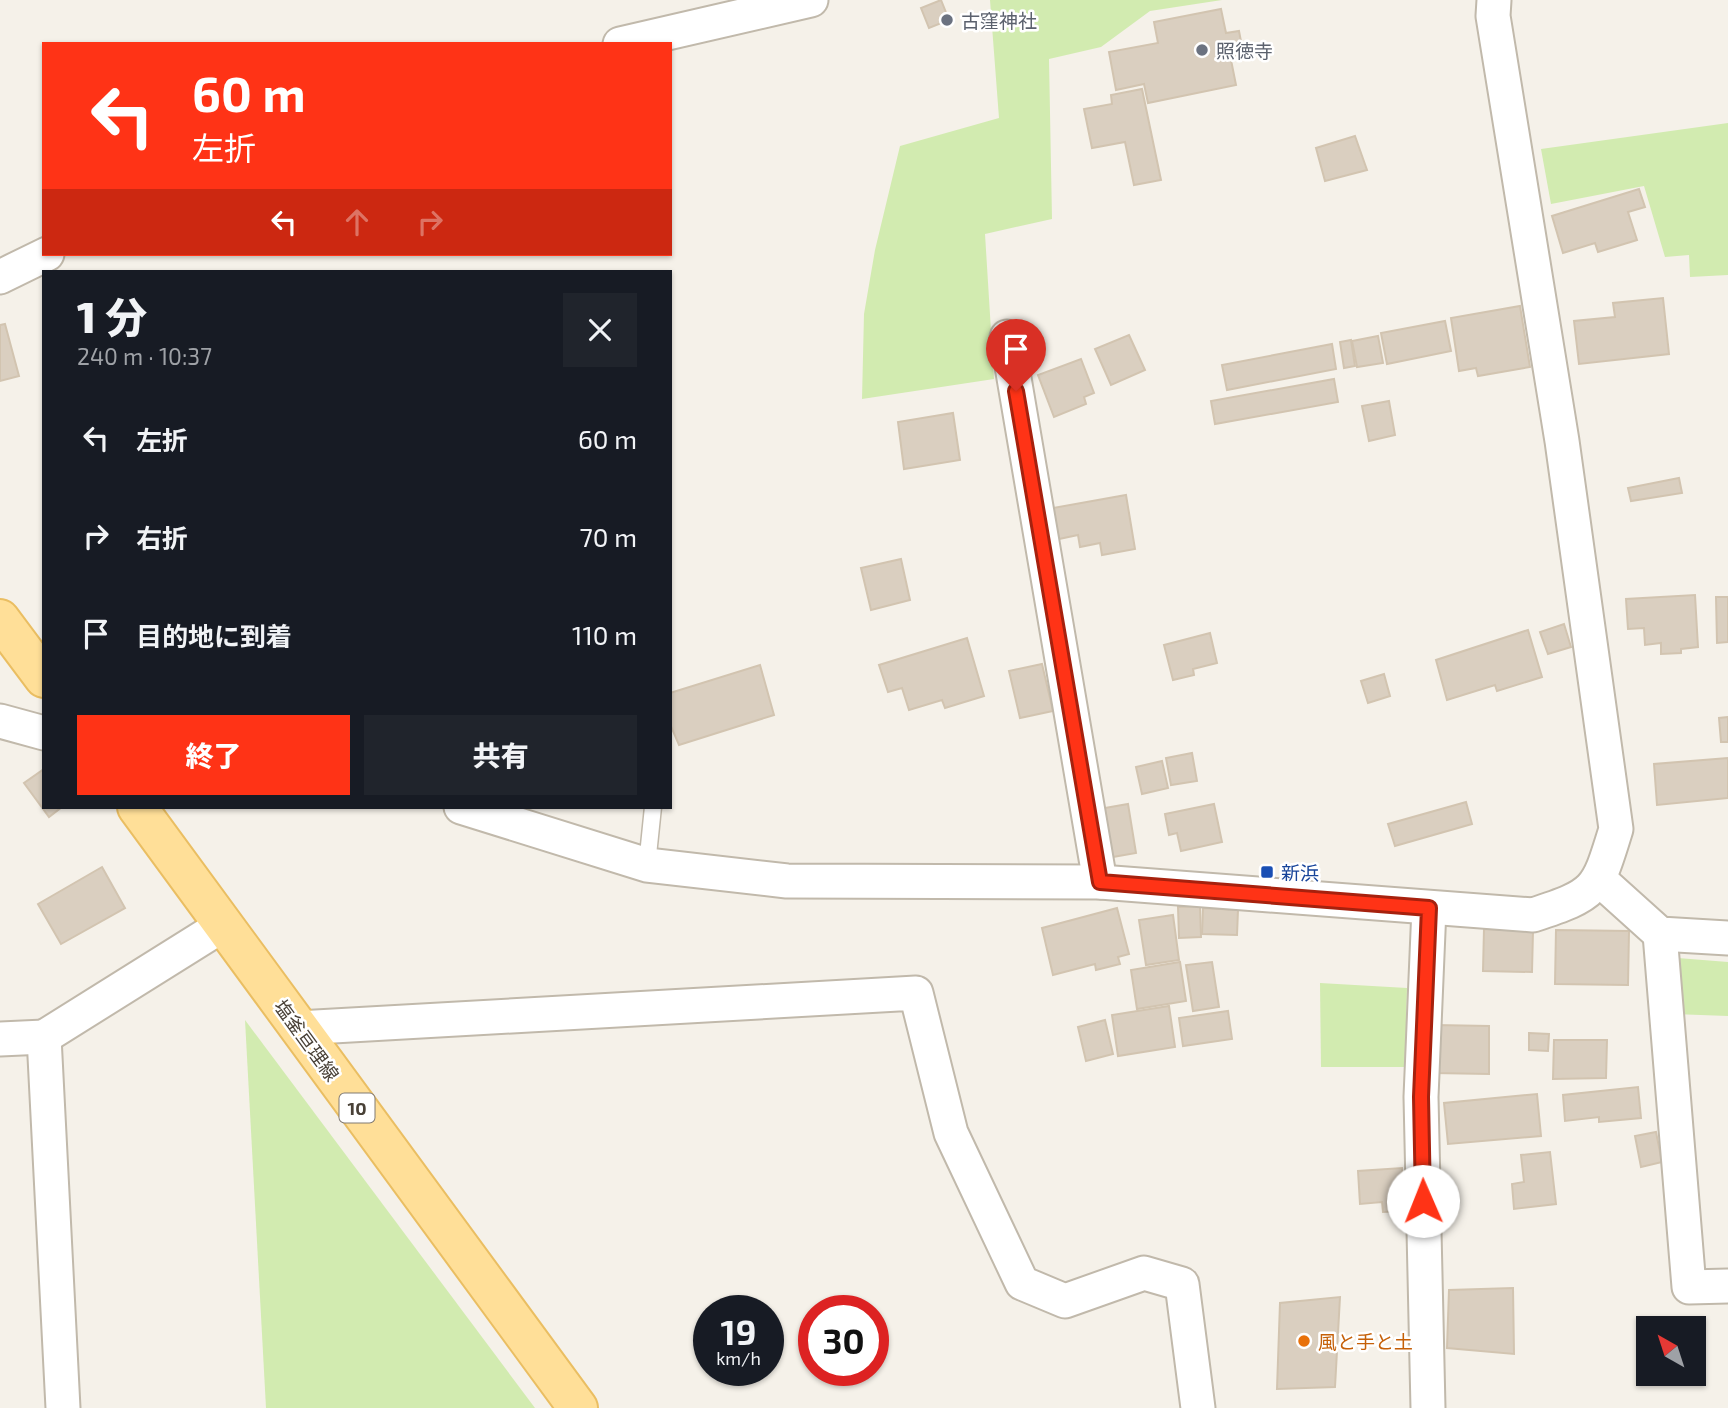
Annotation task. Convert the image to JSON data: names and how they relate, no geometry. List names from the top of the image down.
{
  "streets": {
    "main road": ["塩釜亘理線", "10"]
  },
  "places": {
    "other": ["古窪神社", "照徳寺", "風と手と土"],
    "transit": ["新浜"]
  },
  "north": "top left",
  "page": {
    "turn": ["60 m", "左折"],
    "heading": ["1 分", "240 m · 10:37"],
    "list": [
      {
        "name": "左折",
        "value": "60 m"
      },
      {
        "name": "右折",
        "value": "70 m"
      },
      {
        "name": "目的地に到着",
        "value": "110 m"
      }
    ],
    "buttons": ["終了", "共有"],
    "speed": "19 km/h",
    "limit": "30"
  }
}
